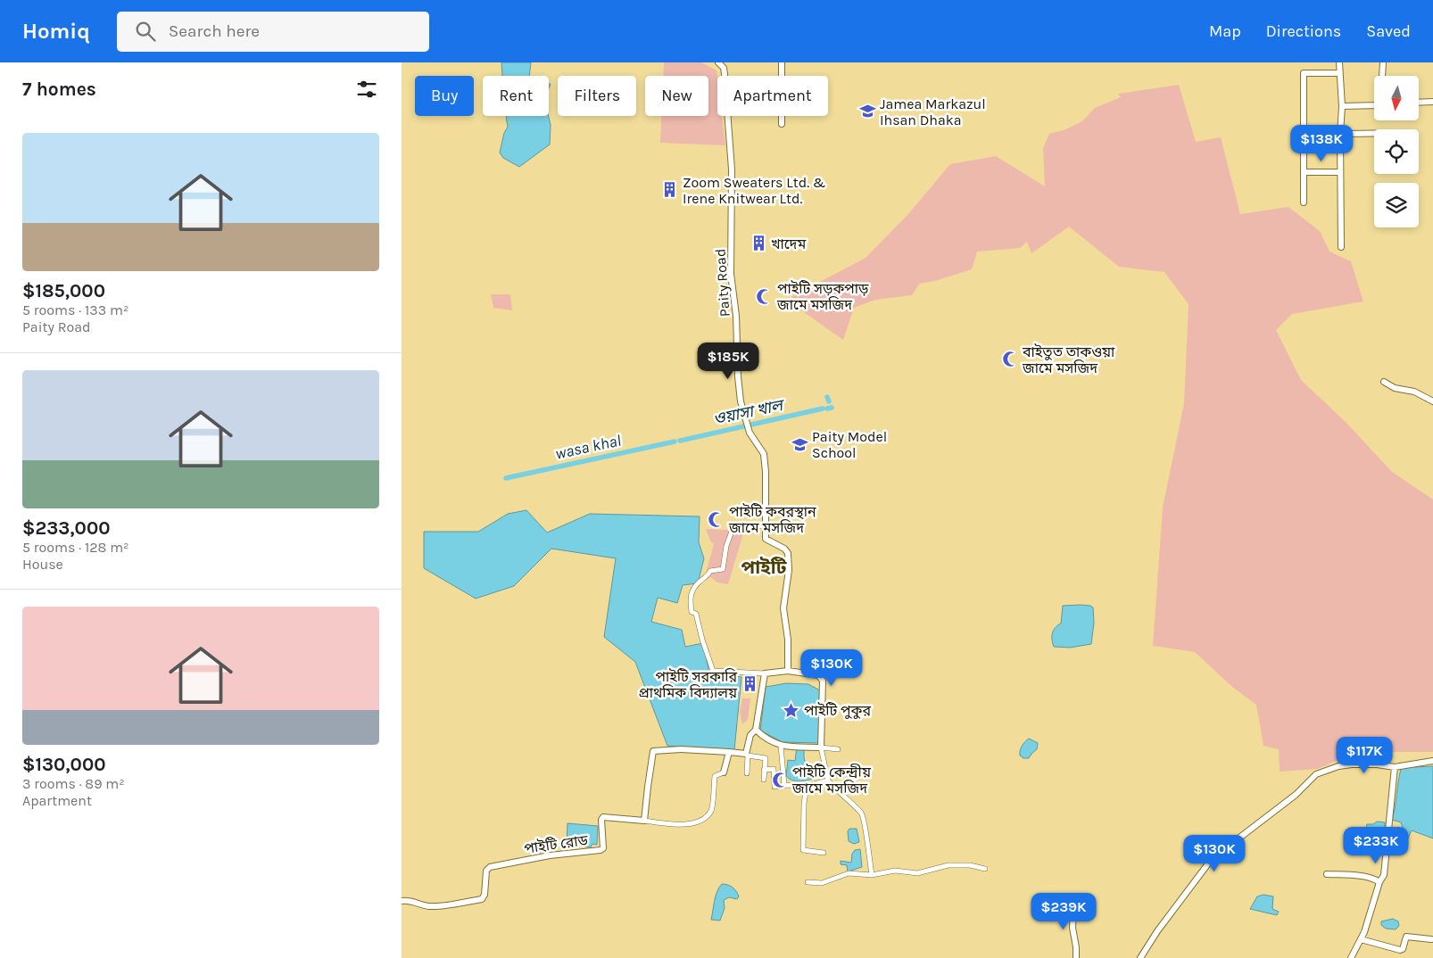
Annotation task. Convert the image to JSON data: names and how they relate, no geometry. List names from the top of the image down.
{
  "streets": {
    "street": ["Paity Road", "পাইটি রোড"]
  },
  "districts": ["পাইটি"],
  "water": ["ওয়াসা খাল", "wasa khal"],
  "places": {
    "school or university": ["Jamea Markazul Ihsan Dhaka", "Paity Model School"],
    "building": ["Zoom Sweaters Ltd. & Irene Knitwear Ltd.", "খাদেম", "পাইটি সরকারি প্রাথমিক বিদ্যালয়"],
    "mosque": [
      "পাইটি সড়কপাড় জামে মসজিদ",
      "বাইতুত তাকওয়া জামে মসজিদ",
      "পাইটি কবরস্থান জামে মসজিদ",
      "পাইটি কেন্দ্রীয় জামে মসজিদ"
    ],
    "place": ["পাইটি পুকুর"]
  },
  "north": "bottom",
  "page": {
    "header": "Homiq",
    "search": "Search here",
    "nav": ["Map", "Directions", "Saved"],
    "heading": "7 homes",
    "chip": [
      "Buy",
      "Rent",
      "Filters",
      "New",
      "Apartment"
    ],
    "list": [
      {
        "name": "$185,000",
        "note": "5 rooms · 133 m² · Paity Road"
      },
      {
        "name": "$233,000",
        "note": "5 rooms · 128 m² · House"
      },
      {
        "name": "$130,000",
        "note": "3 rooms · 89 m² · Apartment"
      }
    ],
    "price": [
      "$138K",
      "$185K",
      "$130K",
      "$117K",
      "$233K",
      "$130K",
      "$239K"
    ]
  }
}
